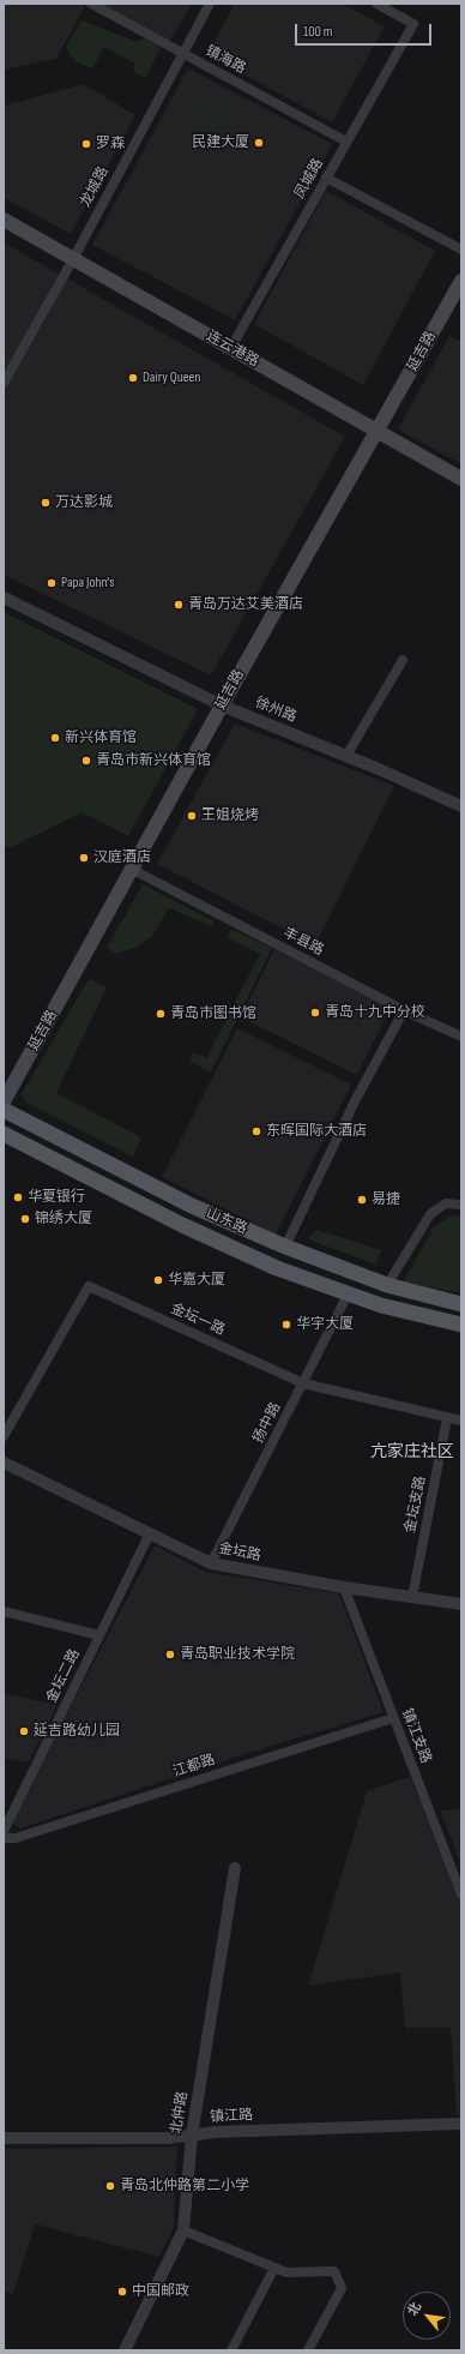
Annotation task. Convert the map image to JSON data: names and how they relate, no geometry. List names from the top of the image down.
{
  "streets": {
    "main road": ["连云港路", "延吉路", "山东路"],
    "street": [
      "镇海路",
      "凤城路",
      "龙城路",
      "徐州路",
      "丰县路",
      "金坛一路",
      "扬中路",
      "金坛支路",
      "金坛路",
      "金坛二路",
      "镇江支路",
      "江都路",
      "北仲路",
      "镇江路"
    ]
  },
  "crossings": [
    ["镇海路", "凤城路"],
    ["镇海路", "龙城路"],
    ["凤城路", "连云港路"],
    ["龙城路", "连云港路"],
    ["连云港路", "延吉路"],
    ["延吉路", "徐州路"],
    ["延吉路", "丰县路"],
    ["山东路", "扬中路"],
    ["金坛一路", "扬中路"],
    ["金坛一路", "金坛支路"],
    ["扬中路", "金坛路"],
    ["金坛支路", "金坛路"],
    ["金坛路", "金坛二路"],
    ["金坛路", "镇江支路"],
    ["镇江支路", "江都路"],
    ["北仲路", "镇江路"]
  ],
  "districts": ["亢家庄社区"],
  "places": [
    "民建大厦",
    "罗森",
    "Dairy Queen",
    "万达影城",
    "Papa John's",
    "青岛万达艾美酒店",
    "新兴体育馆",
    "青岛市新兴体育馆",
    "王姐烧烤",
    "汉庭酒店",
    "青岛十九中分校",
    "青岛市图书馆",
    "东晖国际大酒店",
    "华夏银行",
    "易捷",
    "锦绣大厦",
    "华嘉大厦",
    "华宇大厦",
    "青岛职业技术学院",
    "延吉路幼儿园",
    "青岛北仲路第二小学",
    "中国邮政"
  ],
  "scale_bar": "100 m",
  "north": "top left"
}
